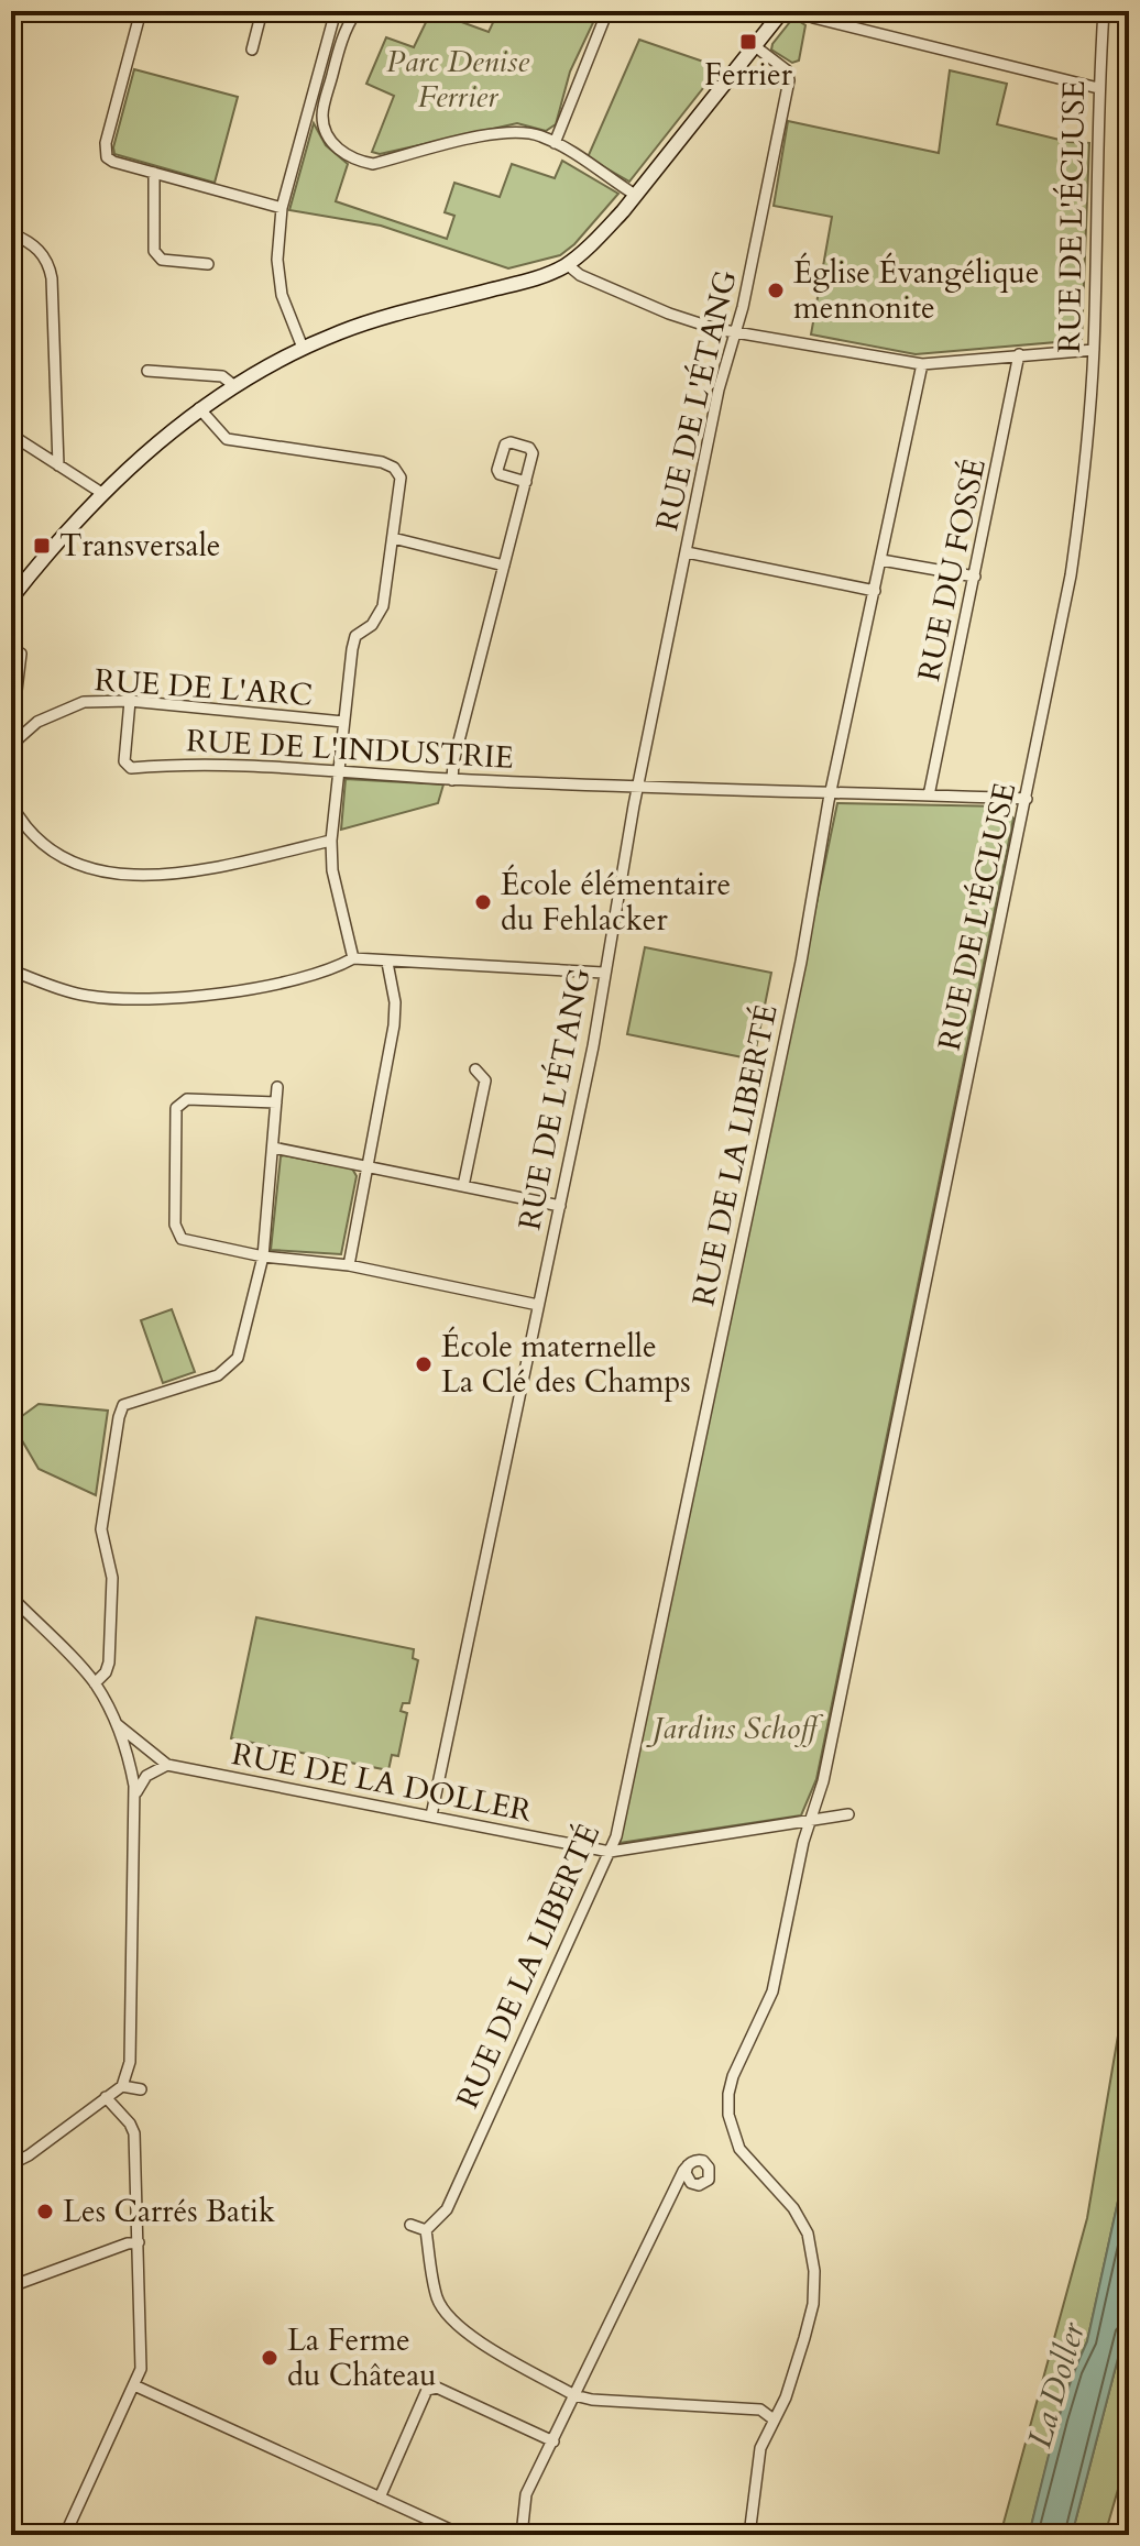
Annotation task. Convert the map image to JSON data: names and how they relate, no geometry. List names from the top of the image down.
{
  "streets": {
    "street": [
      "RUE DE L'ÉCLUSE",
      "RUE DE L'ÉTANG",
      "RUE DU FOSSÉ",
      "RUE DE L'ARC",
      "RUE DE L'INDUSTRIE",
      "RUE DE LA LIBERTÉ",
      "RUE DE LA DOLLER"
    ]
  },
  "crossings": [
    ["RUE DE L'ÉCLUSE", "RUE DE L'INDUSTRIE"],
    ["RUE DE L'ÉCLUSE", "RUE DE LA DOLLER"],
    ["RUE DE L'ÉTANG", "RUE DE L'INDUSTRIE"],
    ["RUE DE L'ÉTANG", "RUE DE LA DOLLER"],
    ["RUE DU FOSSÉ", "RUE DE L'INDUSTRIE"],
    ["RUE DE L'ARC", "RUE DE L'INDUSTRIE"],
    ["RUE DE L'INDUSTRIE", "RUE DE LA LIBERTÉ"],
    ["RUE DE LA LIBERTÉ", "RUE DE LA DOLLER"]
  ],
  "water": ["La Doller"],
  "parks": ["Parc Denise Ferrier", "Jardins Schoff"],
  "places": {
    "transit": ["Ferrier", "Transversale"],
    "other": [
      "Église Évangélique mennonite",
      "École élémentaire du Fehlacker",
      "École maternelle La Clé des Champs",
      "Les Carrés Batik",
      "La Ferme du Château"
    ]
  }
}
